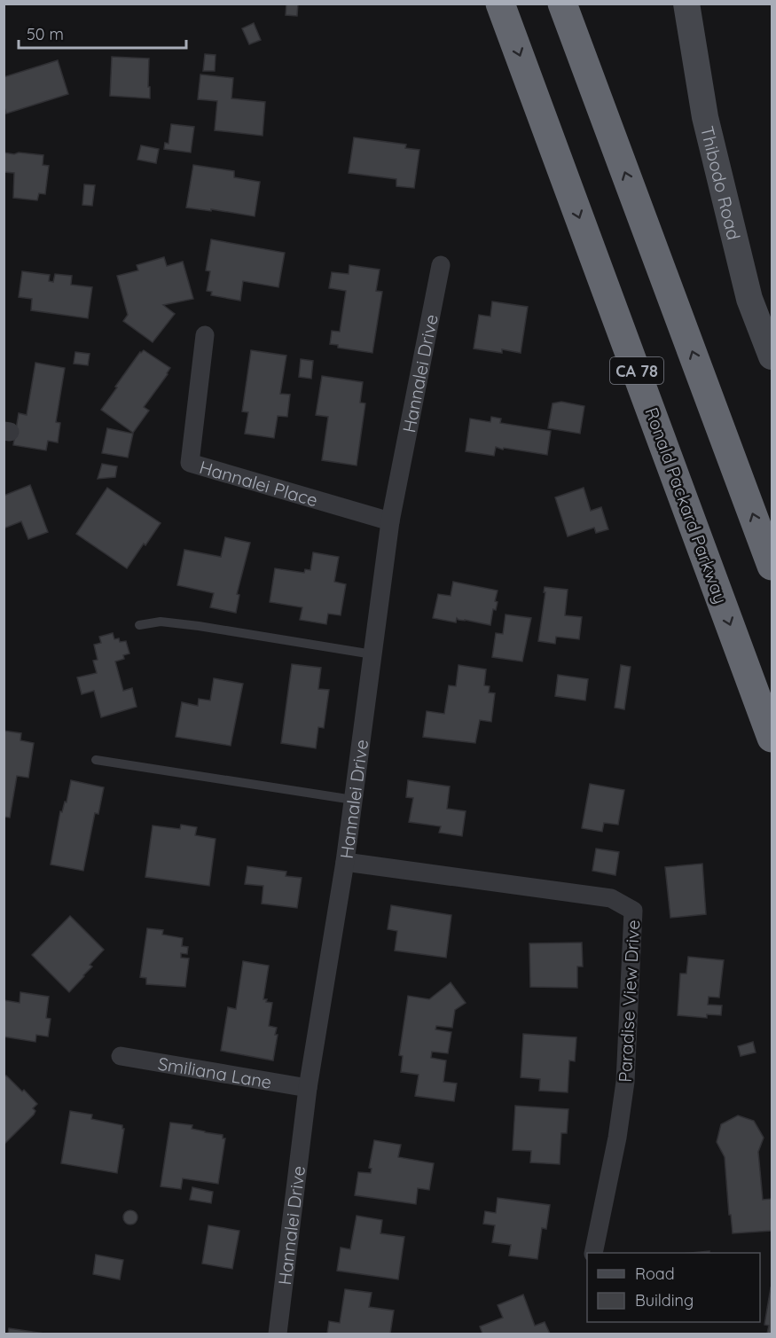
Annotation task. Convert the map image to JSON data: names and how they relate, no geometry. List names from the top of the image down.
{
  "streets": {
    "highway": ["CA 78", "Ronald Packard Parkway"],
    "street": [
      "Thibodo Road",
      "Hannalei Drive",
      "Hannalei Place",
      "Paradise View Drive",
      "Smiliana Lane"
    ]
  },
  "crossings": [
    ["Hannalei Drive", "Hannalei Place"],
    ["Hannalei Drive", "Paradise View Drive"],
    ["Hannalei Drive", "Smiliana Lane"]
  ],
  "legend": ["Road", "Building"],
  "scale_bar": "50 m"
}
